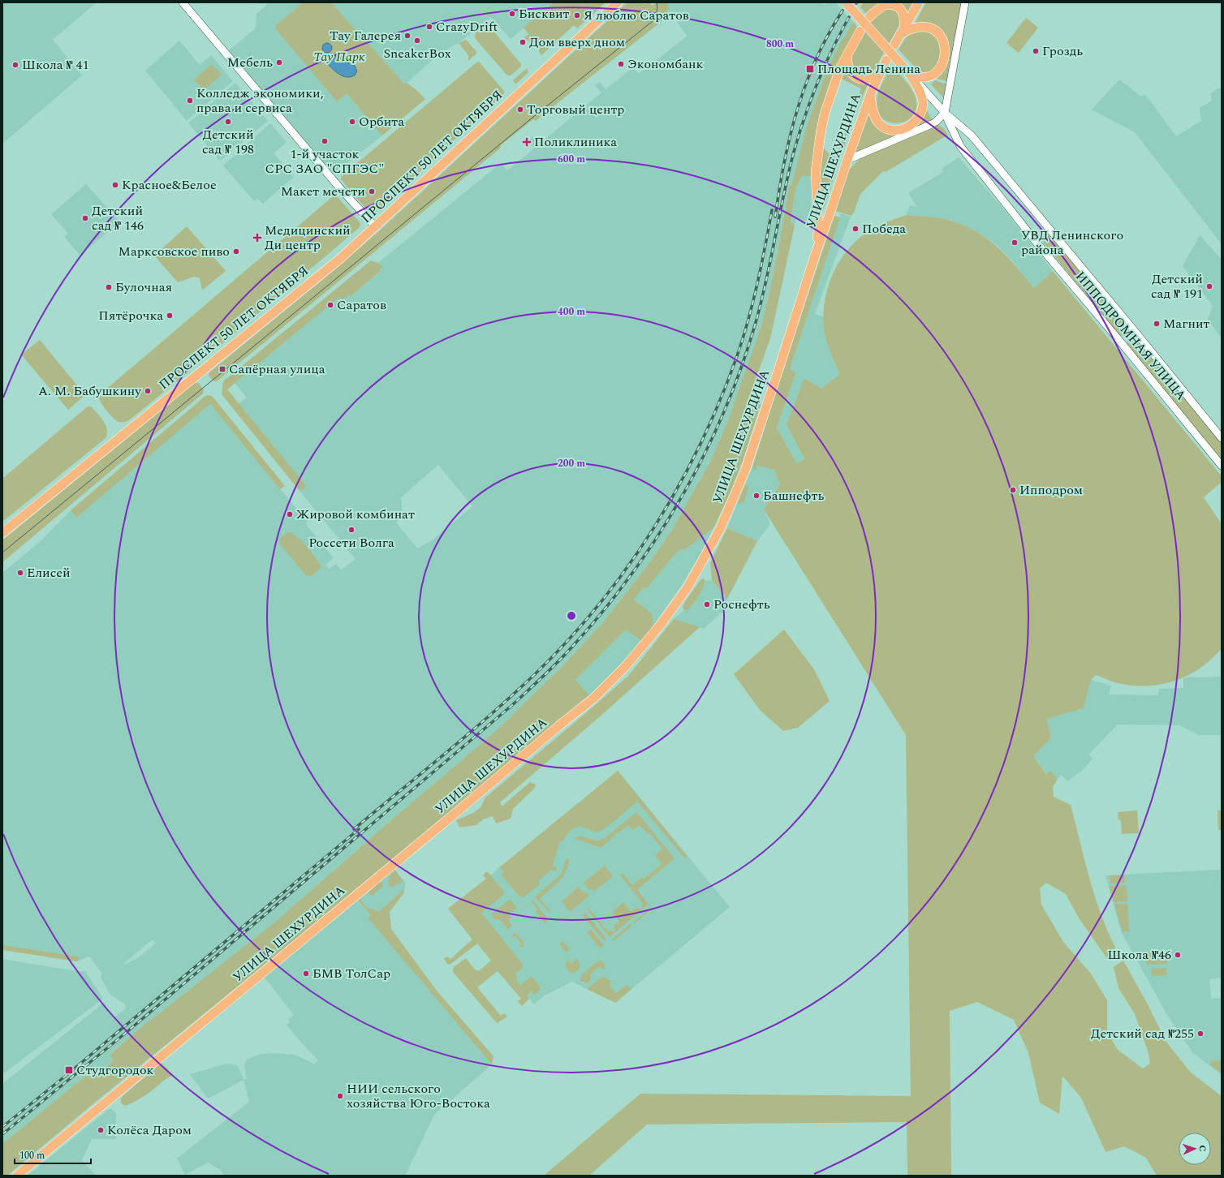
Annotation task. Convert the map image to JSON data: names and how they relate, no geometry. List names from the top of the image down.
{
  "streets": {
    "main road": ["ПРОСПЕКТ 50 ЛЕТ ОКТЯБРЯ", "УЛИЦА ШЕХУРДИНА"],
    "street": ["ИППОДРОМНАЯ УЛИЦА"]
  },
  "parks": ["Тау Парк"],
  "places": {
    "other": [
      "Бисквит",
      "Я люблю Саратов",
      "CrazyDrift",
      "Тау Галерея",
      "SneakerBox",
      "Дом вверх дном",
      "Гроздь",
      "Мебель",
      "Экономбанк",
      "Школа № 41",
      "Колледж экономики, права и сервиса",
      "Торговый центр",
      "Детский сад № 198",
      "Орбита",
      "1-й участок СРС ЗАО \"СПГЭС\"",
      "Красное&Белое",
      "Макет мечети",
      "Детский сад № 146",
      "Победа",
      "УВД Ленинского района",
      "Марксовское пиво",
      "Детский сад № 191",
      "Булочная",
      "Саратов",
      "Пятёрочка",
      "Магнит",
      "А. М. Бабушкину",
      "Ипподром",
      "Башнефть",
      "Жировой комбинат",
      "Россети Волга",
      "Елисей",
      "Роснефть",
      "Школа №46",
      "БМВ ТолСар",
      "Детский сад №255",
      "НИИ сельского хозяйства Юго-Востока",
      "Колёса Даром"
    ],
    "transit": ["Площадь Ленина", "Сапёрная улица", "Студгородок"],
    "health": ["Поликлиника", "Медицинский Ди центр"]
  },
  "scale_bar": "100 m",
  "north": "right",
  "rings": [
    "800 m",
    "600 m",
    "400 m",
    "200 m"
  ]
}
